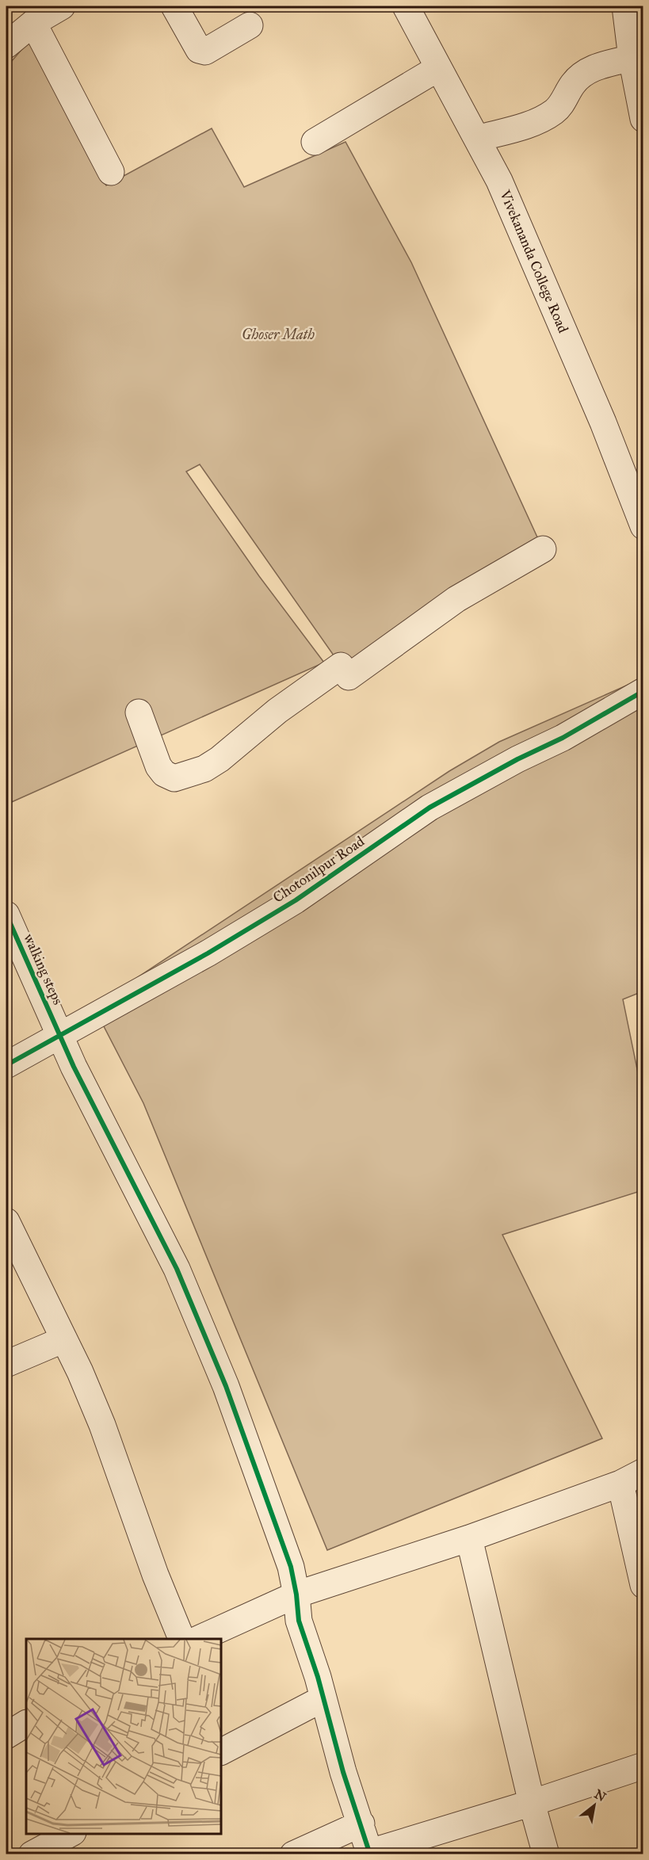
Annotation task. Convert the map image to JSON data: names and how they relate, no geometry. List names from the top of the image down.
{
  "streets": {
    "street": ["Vivekananda College Road", "Chotonilpur Road", "walking steps"]
  },
  "crossings": [
    ["Chotonilpur Road", "walking steps"]
  ],
  "parks": ["Ghoser Math"],
  "north": "top right"
}
